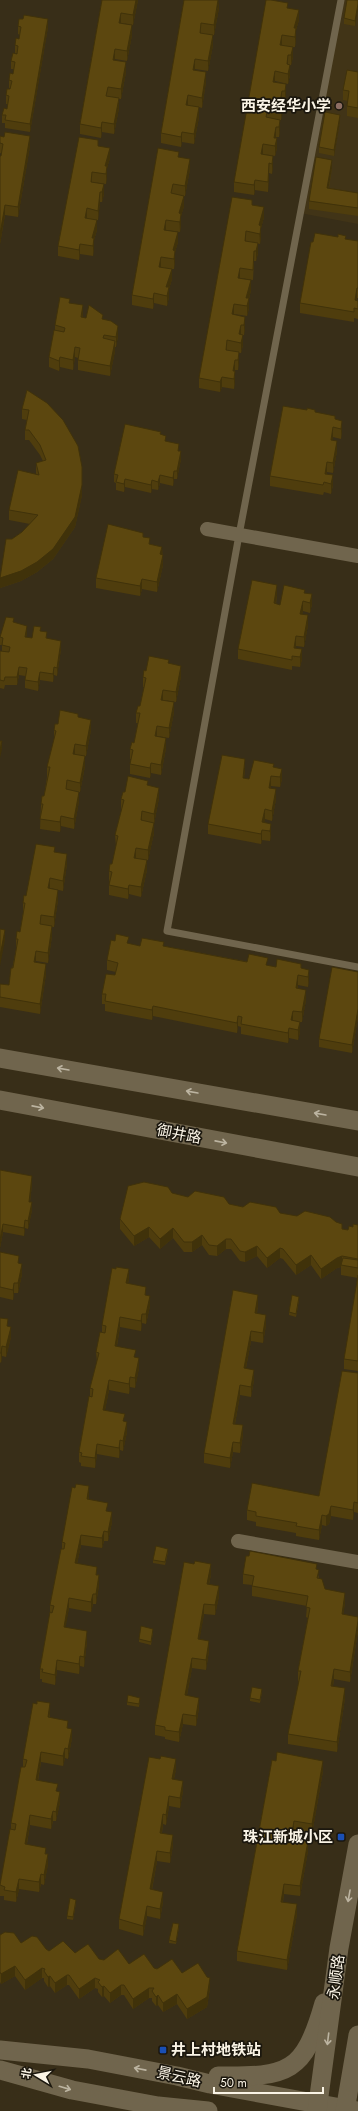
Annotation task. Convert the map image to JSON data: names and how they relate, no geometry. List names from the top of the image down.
{
  "streets": {
    "main road": ["御井路", "永顺路", "景云路"]
  },
  "crossings": [
    ["永顺路", "景云路"]
  ],
  "one_way": ["永顺路"],
  "places": {
    "other": ["西安经华小学"],
    "transit": ["珠江新城小区", "井上村地铁站"]
  },
  "scale_bar": "50 m",
  "north": "left"
}
